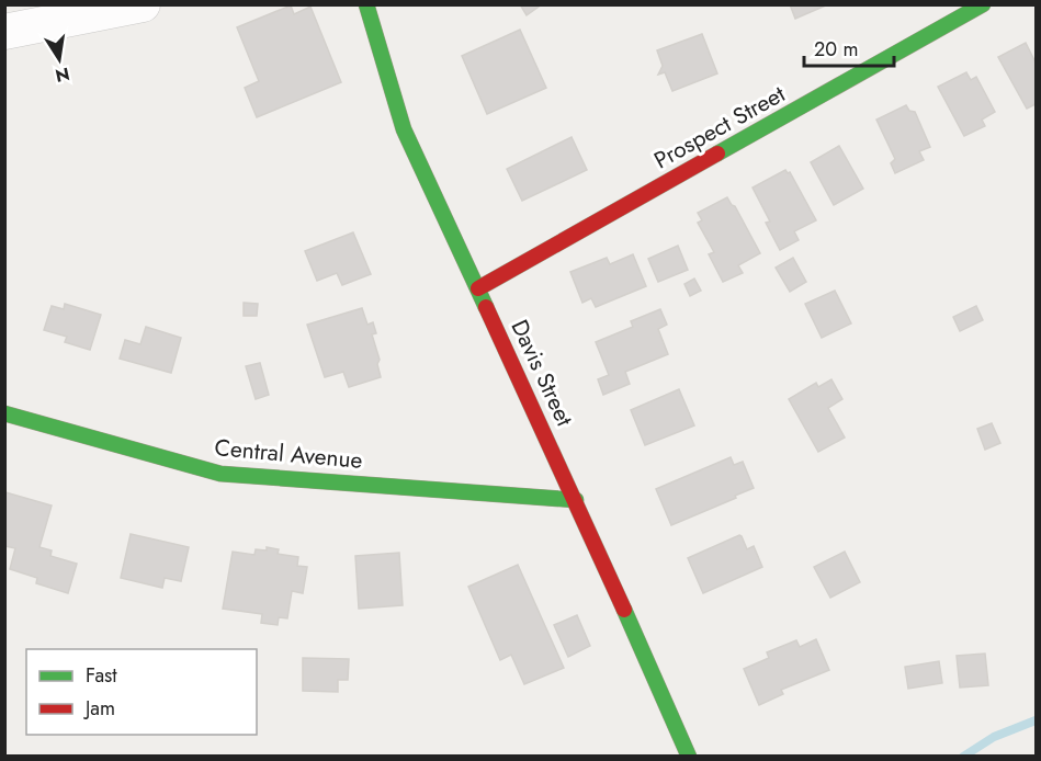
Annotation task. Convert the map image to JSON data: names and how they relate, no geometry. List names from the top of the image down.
{
  "streets": {
    "street": ["Prospect Street", "Davis Street", "Central Avenue"]
  },
  "crossings": [
    ["Prospect Street", "Davis Street"],
    ["Davis Street", "Central Avenue"]
  ],
  "legend": ["Fast", "Jam"],
  "scale_bar": "20 m",
  "north": "bottom"
}
